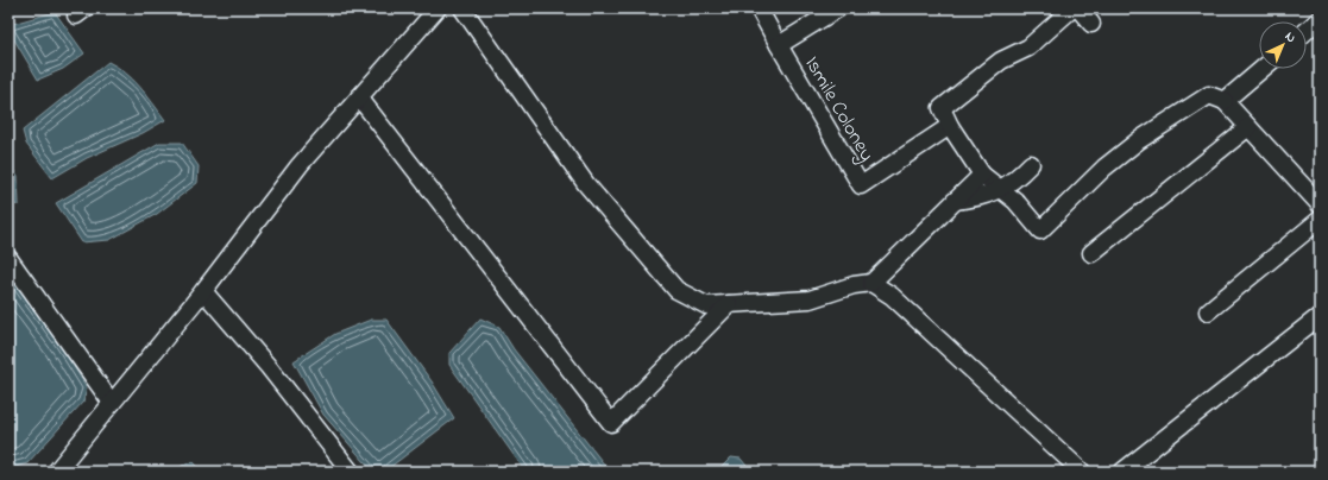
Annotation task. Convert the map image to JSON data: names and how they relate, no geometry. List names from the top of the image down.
{
  "streets": {
    "street": ["Ismile Coloney"]
  },
  "north": "top right"
}
